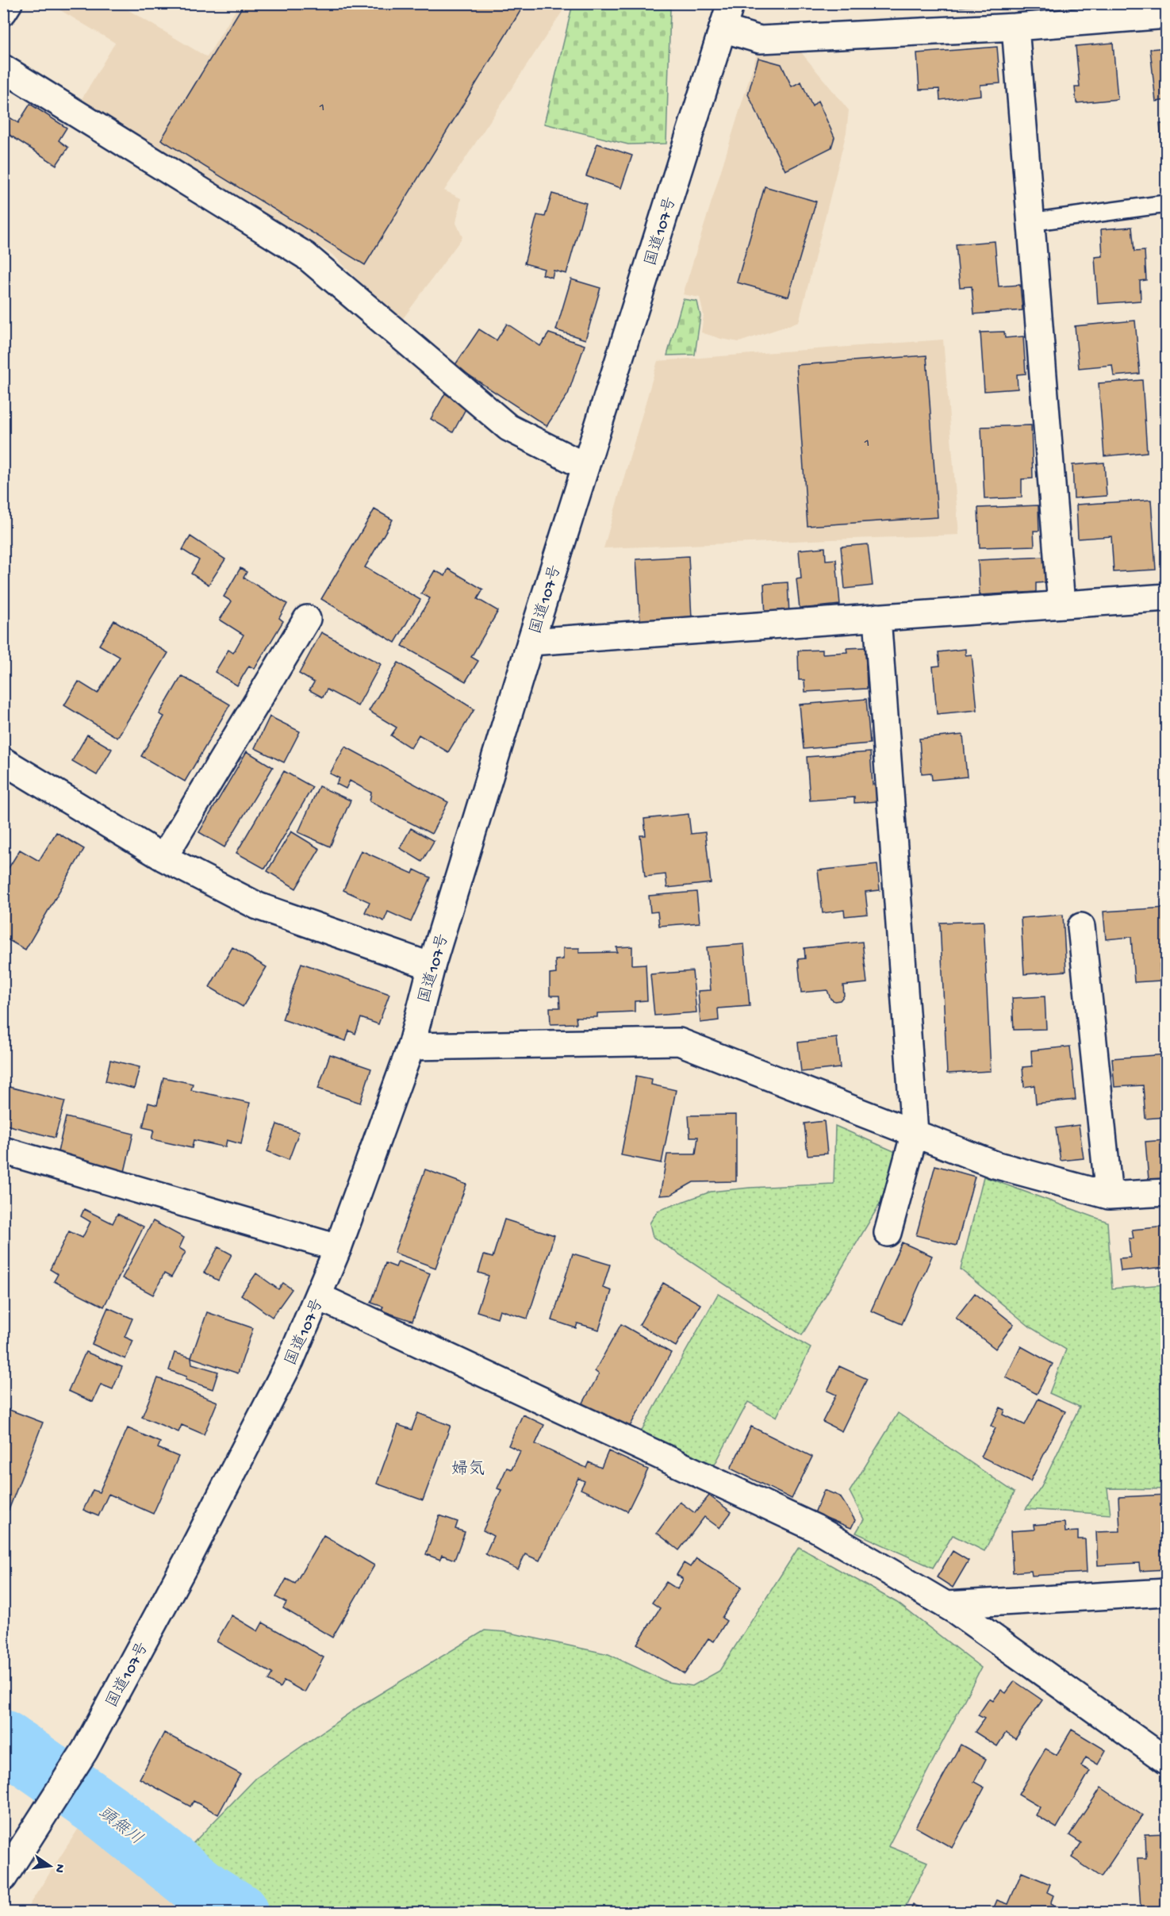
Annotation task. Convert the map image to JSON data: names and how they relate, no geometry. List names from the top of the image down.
{
  "streets": {
    "main road": ["国道107号"]
  },
  "districts": ["婦気"],
  "water": ["頭無川"],
  "house_numbers": ["1", "1"],
  "north": "right"
}
